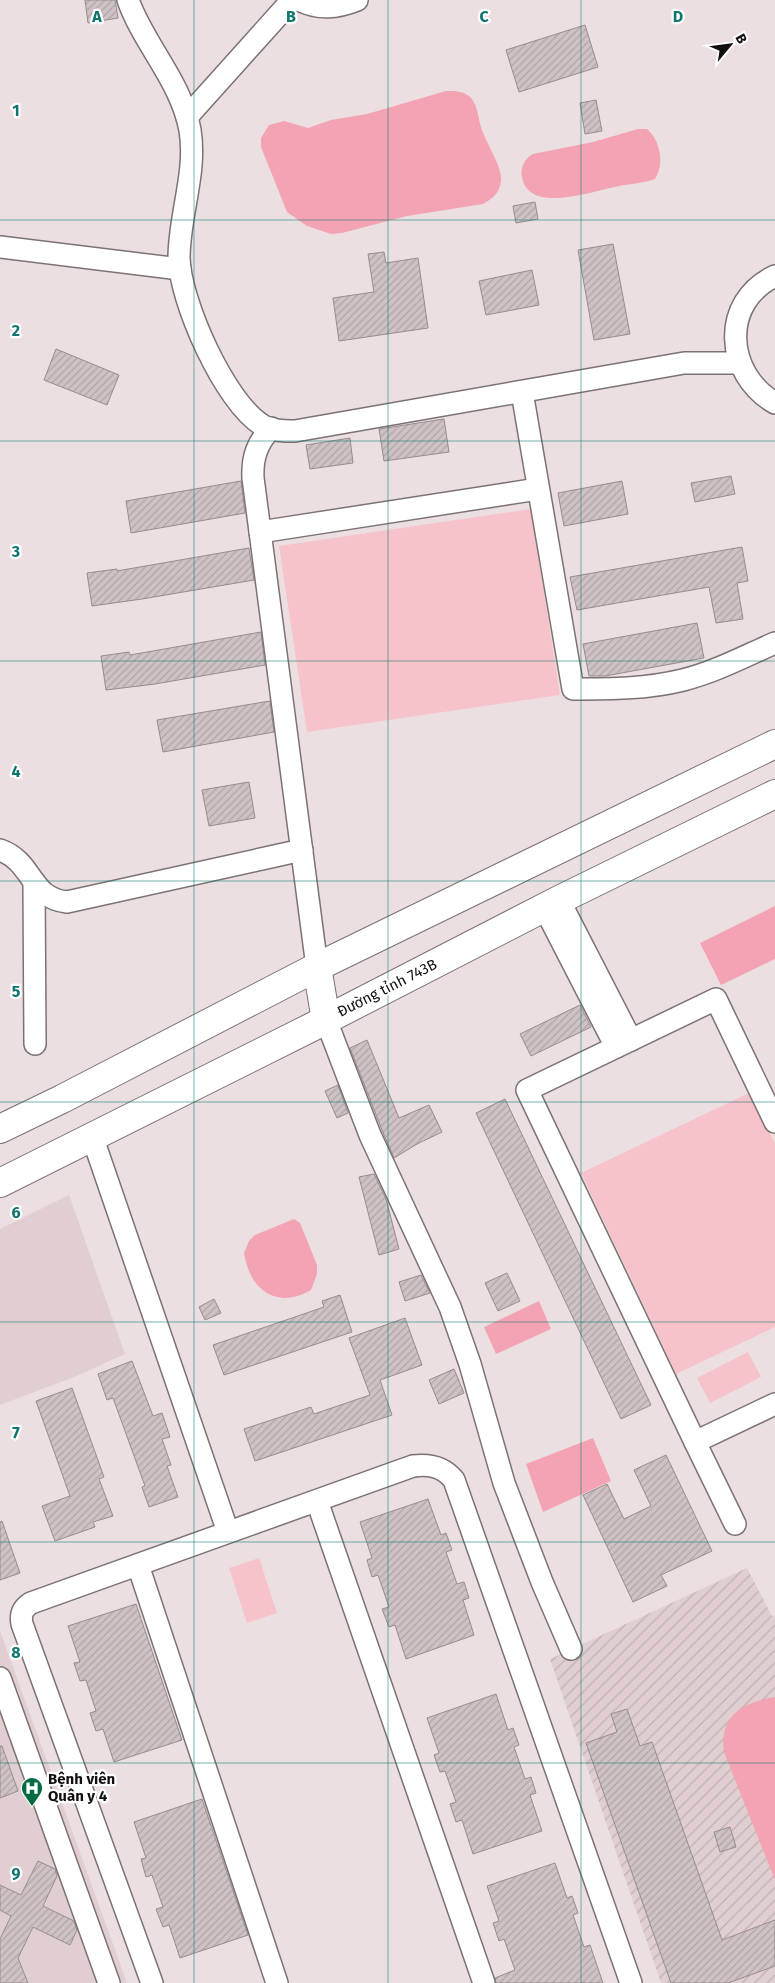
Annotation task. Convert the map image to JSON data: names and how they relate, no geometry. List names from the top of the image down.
{
  "streets": {
    "main road": ["Đường tỉnh 743B"]
  },
  "places": {
    "hospital": ["Bệnh viên Quân y 4"]
  },
  "north": "top right",
  "grid": {
    "columns": [
      "A",
      "B",
      "C",
      "D"
    ],
    "rows": [
      "1",
      "2",
      "3",
      "4",
      "5",
      "6",
      "7",
      "8",
      "9"
    ]
  }
}
